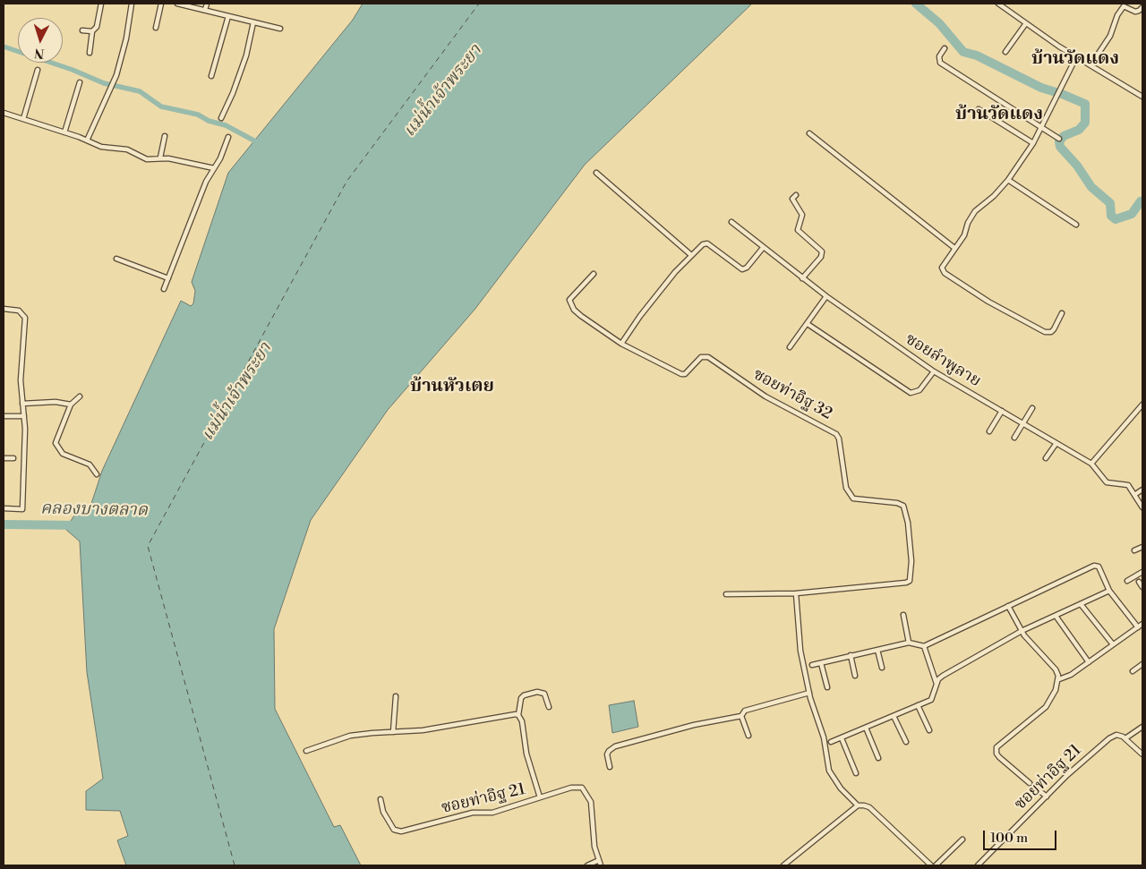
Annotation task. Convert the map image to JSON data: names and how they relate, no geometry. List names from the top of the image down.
{
  "streets": {
    "street": ["ซอยลำพูลาย", "ซอยท่าอิฐ 32", "ซอยท่าอิฐ 21"]
  },
  "districts": ["บ้านวัดแดง", "บ้านวัดแดง", "บ้านหัวเตย"],
  "water": ["แม่น้ำเจ้าพระยา", "คลองบางตลาด"],
  "scale_bar": "100 m",
  "north": "bottom"
}
